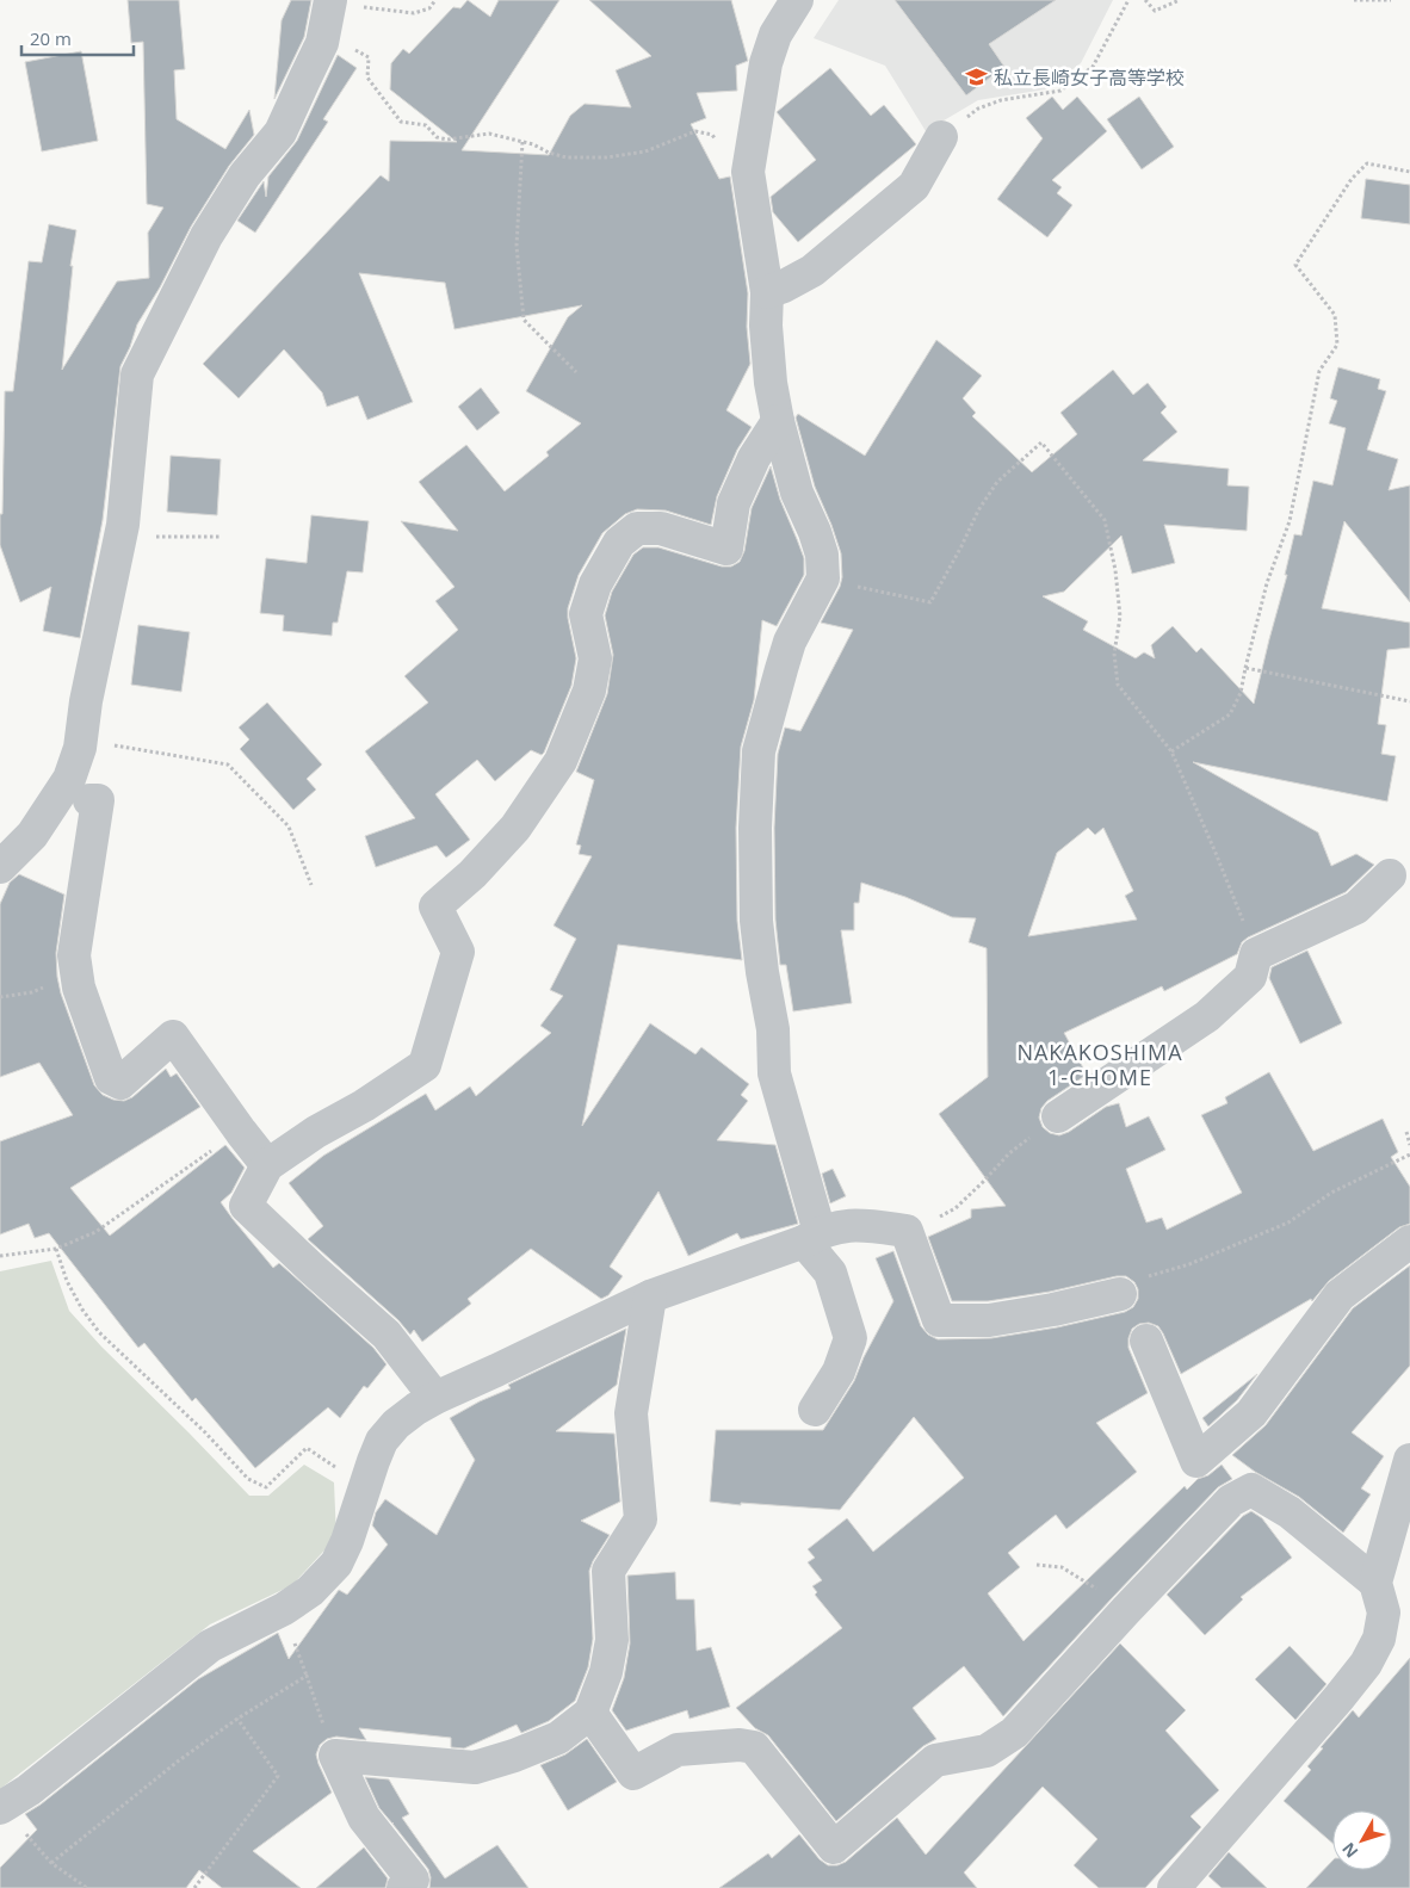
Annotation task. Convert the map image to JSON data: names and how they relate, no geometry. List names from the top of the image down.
{
  "districts": ["NAKAKOSHIMA 1-CHOME"],
  "places": {
    "school or university": ["私立長崎女子高等学校"]
  },
  "scale_bar": "20 m",
  "north": "bottom left"
}
